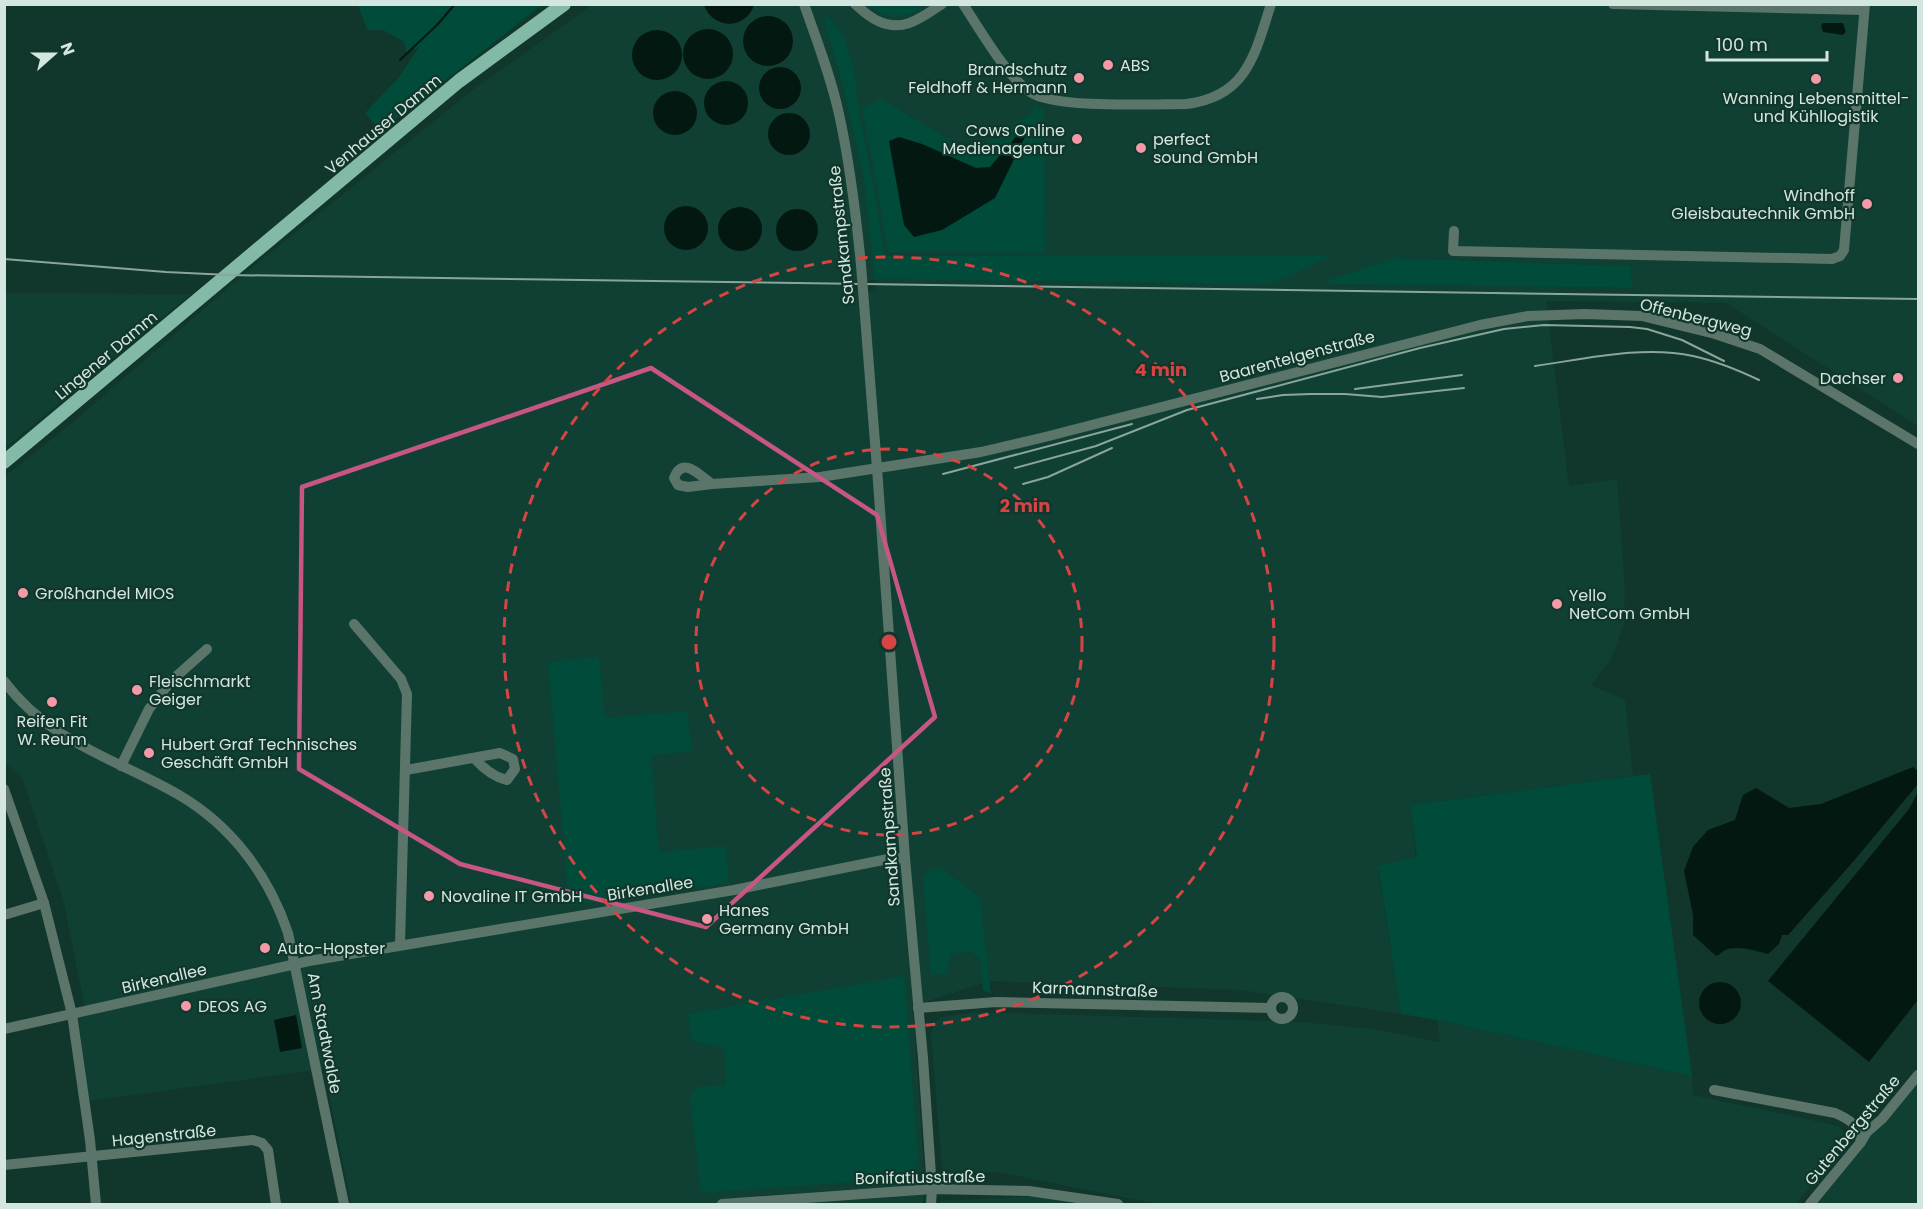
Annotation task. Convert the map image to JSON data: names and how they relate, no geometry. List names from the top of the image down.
{
  "streets": {
    "main road": ["Venhauser Damm", "Lingener Damm"],
    "street": [
      "Sandkampstraße",
      "Offenbergweg",
      "Baarentelgenstraße",
      "Birkenallee",
      "Karmannstraße",
      "Am Stadtwalde",
      "Gutenbergstraße",
      "Hagenstraße",
      "Bonifatiusstraße"
    ]
  },
  "crossings": [
    ["Venhauser Damm", "Lingener Damm"],
    ["Sandkampstraße", "Baarentelgenstraße"],
    ["Sandkampstraße", "Birkenallee"],
    ["Sandkampstraße", "Karmannstraße"],
    ["Sandkampstraße", "Bonifatiusstraße"],
    ["Offenbergweg", "Baarentelgenstraße"],
    ["Birkenallee", "Am Stadtwalde"]
  ],
  "places": [
    "ABS",
    "Brandschutz Feldhoff & Hermann",
    "Wanning Lebensmittel- und Kühllogistik",
    "Cows Online Medienagentur",
    "perfect sound GmbH",
    "Windhoff Gleisbautechnik GmbH",
    "Dachser",
    "Großhandel MIOS",
    "Yello NetCom GmbH",
    "Fleischmarkt Geiger",
    "Reifen Fit W. Reum",
    "Hubert Graf Technisches Geschäft GmbH",
    "Novaline IT GmbH",
    "Hanes Germany GmbH",
    "Auto-Hopster",
    "DEOS AG"
  ],
  "scale_bar": "100 m",
  "north": "right",
  "rings": ["4 min", "2 min"]
}
